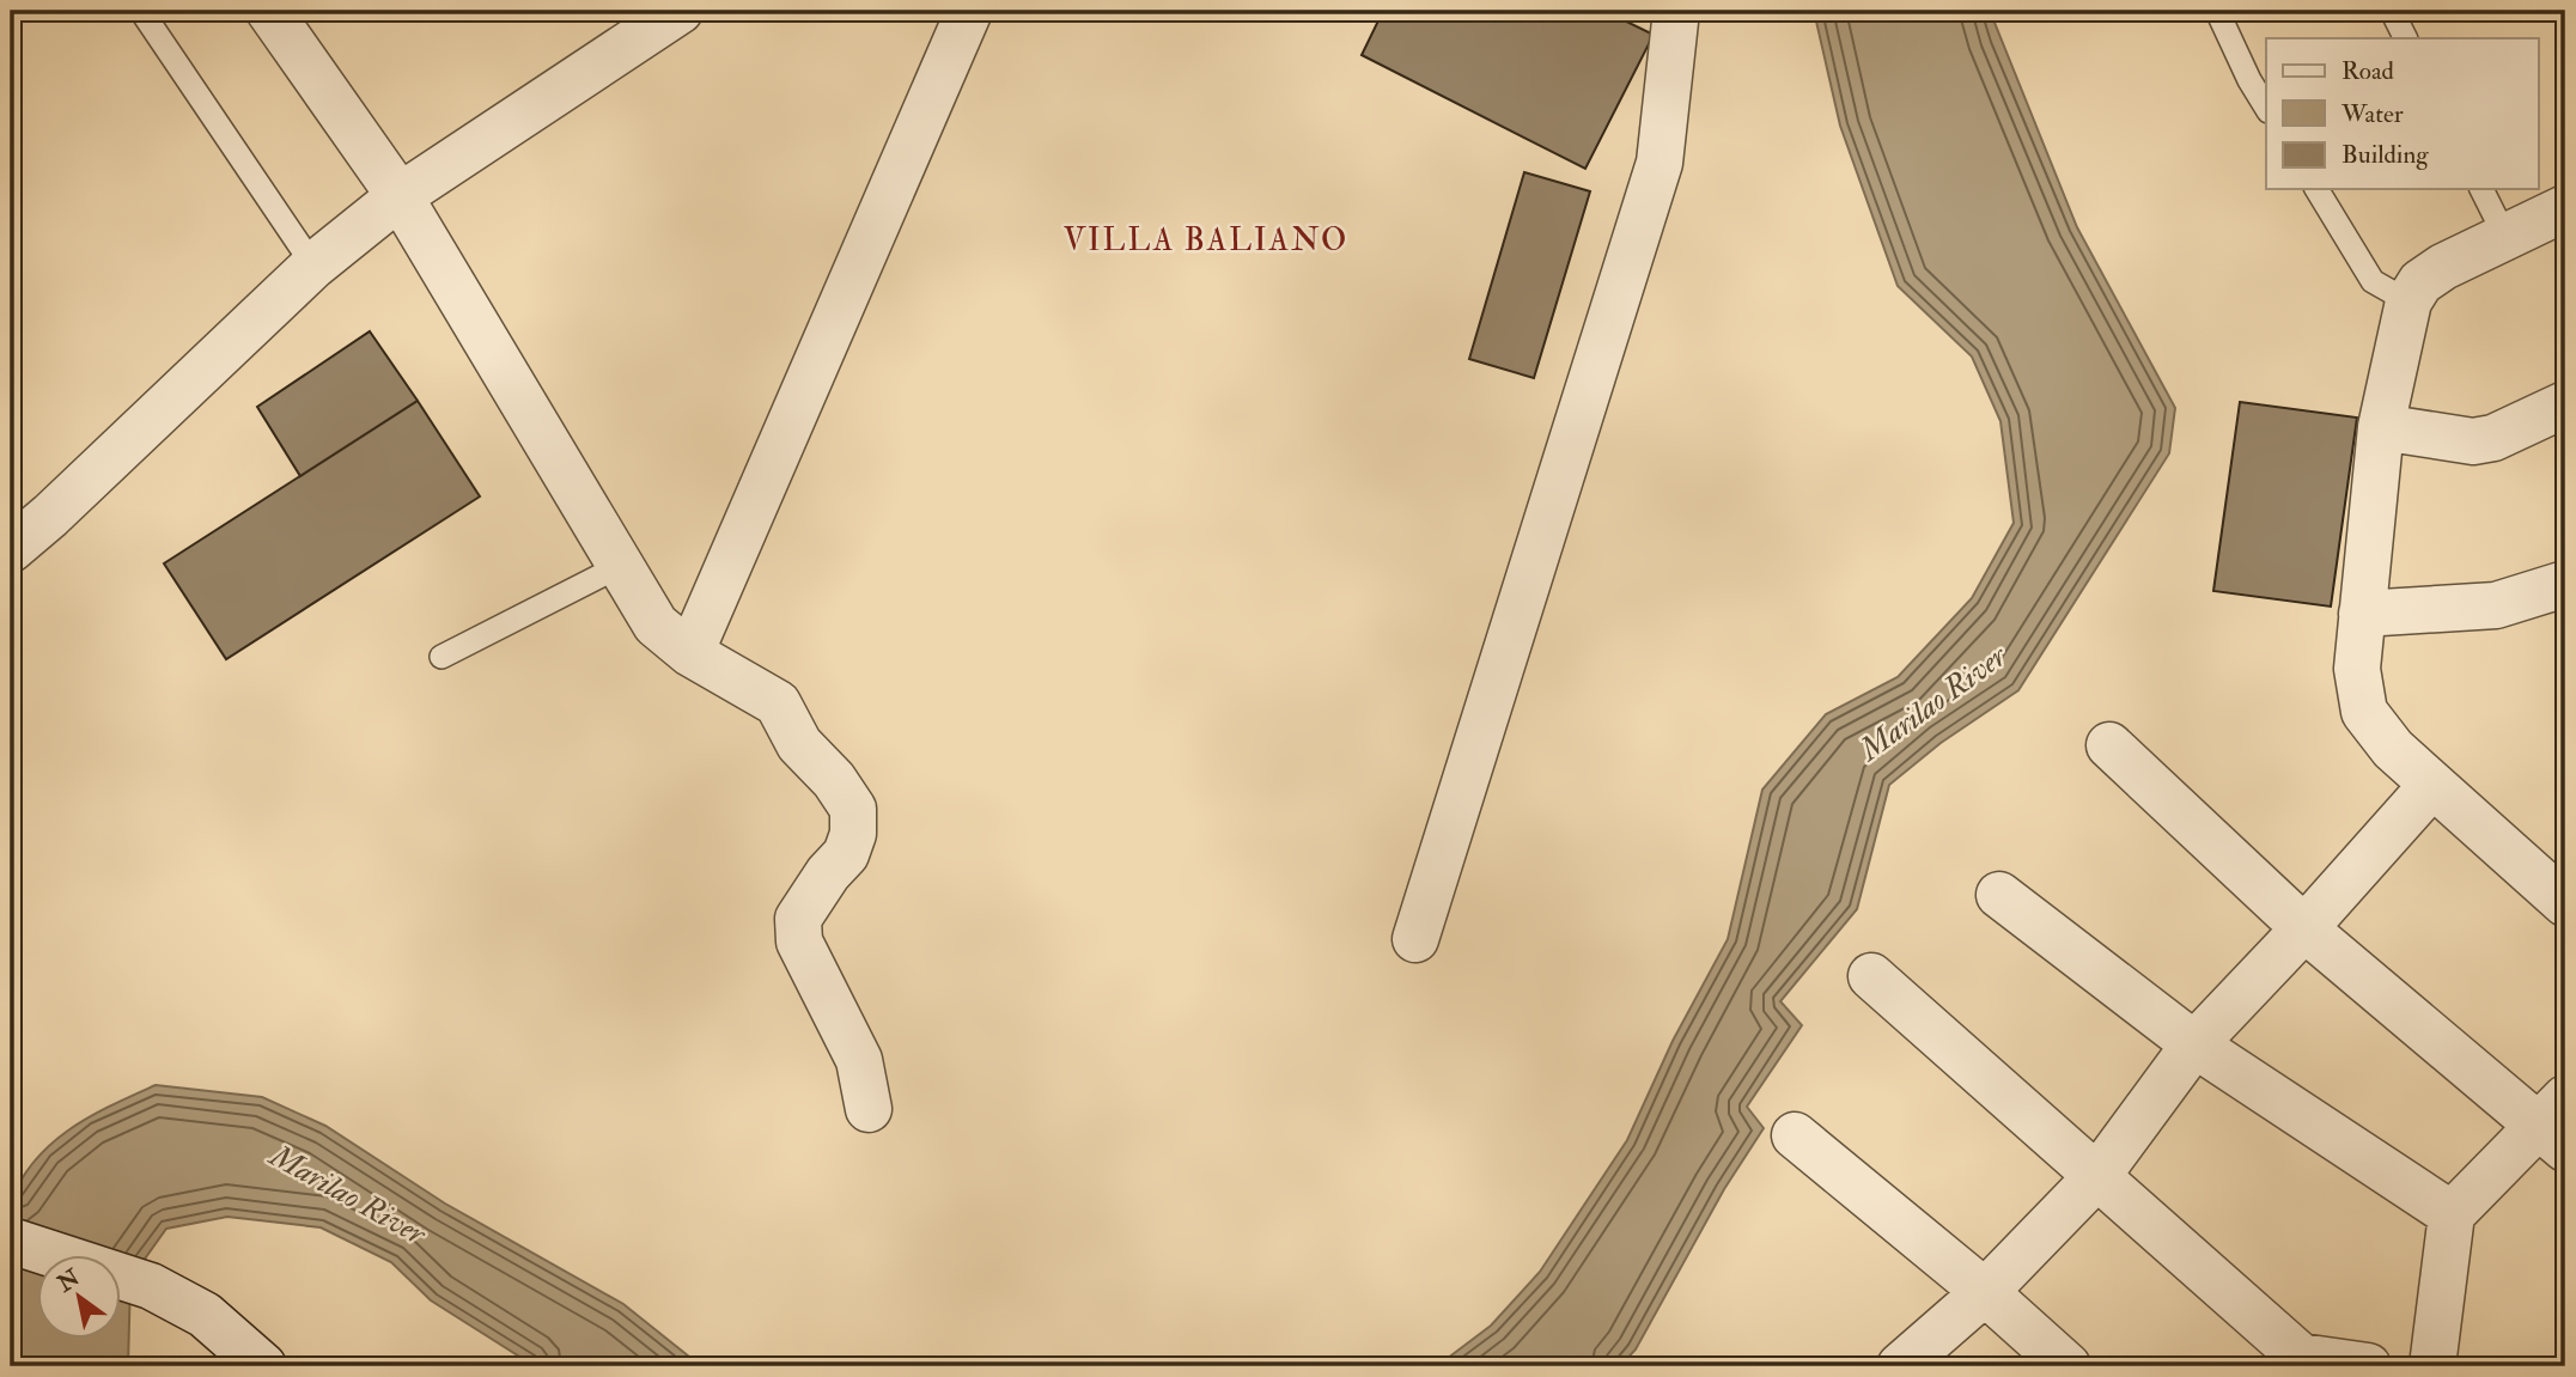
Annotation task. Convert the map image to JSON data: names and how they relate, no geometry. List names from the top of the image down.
{
  "districts": ["VILLA BALIANO"],
  "water": ["Marilao River"],
  "legend": ["Road", "Water", "Building"],
  "north": "top left"
}
